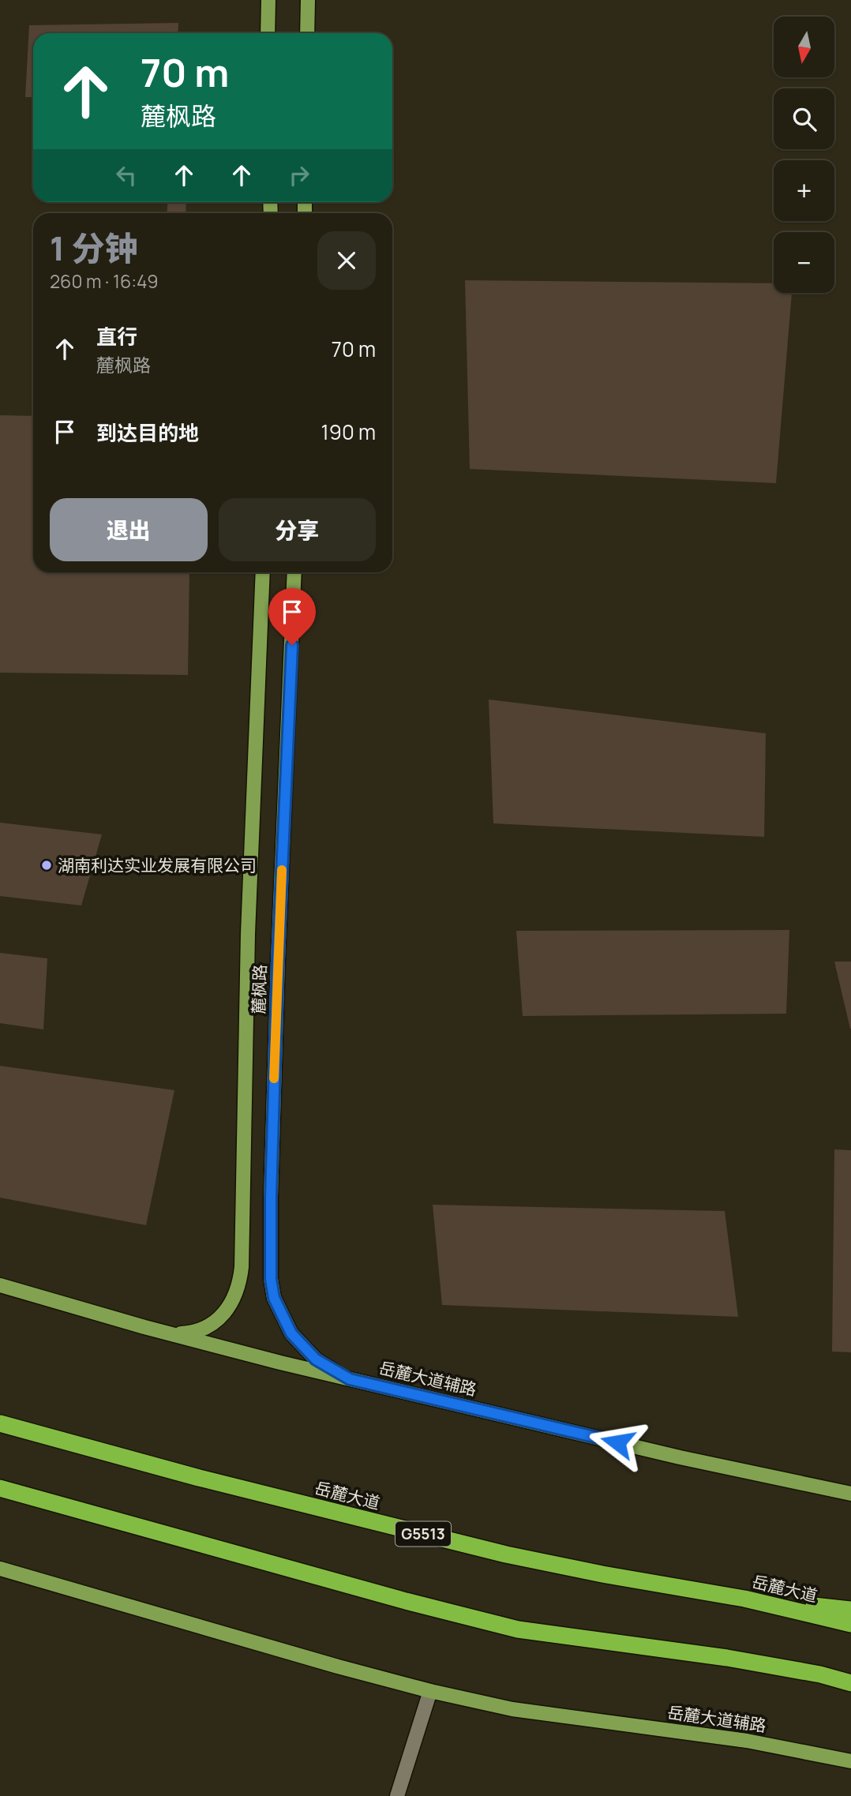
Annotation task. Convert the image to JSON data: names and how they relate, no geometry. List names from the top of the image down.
{
  "streets": {
    "highway": ["岳麓大道", "G5513"],
    "main road": ["麓枫路", "岳麓大道辅路"]
  },
  "crossings": [
    ["麓枫路", "岳麓大道辅路"]
  ],
  "places": ["湖南利达实业发展有限公司"],
  "north": "bottom",
  "page": {
    "map_buttons": ["+", "−"],
    "turn": ["70 m", "麓枫路"],
    "heading": ["1 分钟", "260 m · 16:49"],
    "list": [
      {
        "name": "直行",
        "note": "麓枫路",
        "value": "70 m"
      },
      {
        "name": "到达目的地",
        "value": "190 m"
      }
    ],
    "buttons": ["退出", "分享"]
  }
}
